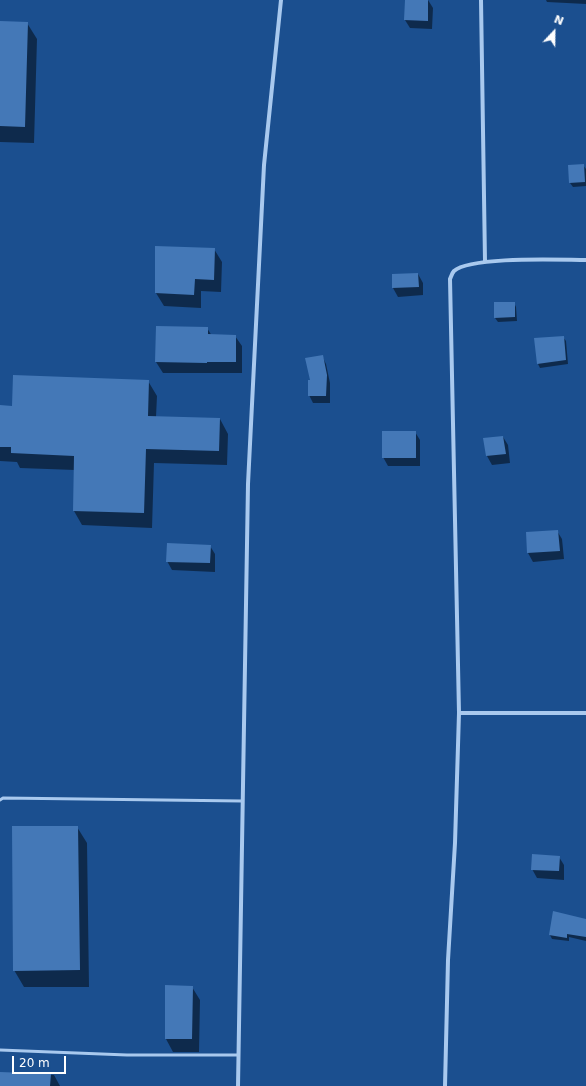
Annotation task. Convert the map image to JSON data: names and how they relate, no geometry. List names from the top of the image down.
{
  "scale_bar": "20 m",
  "north": "top"
}
